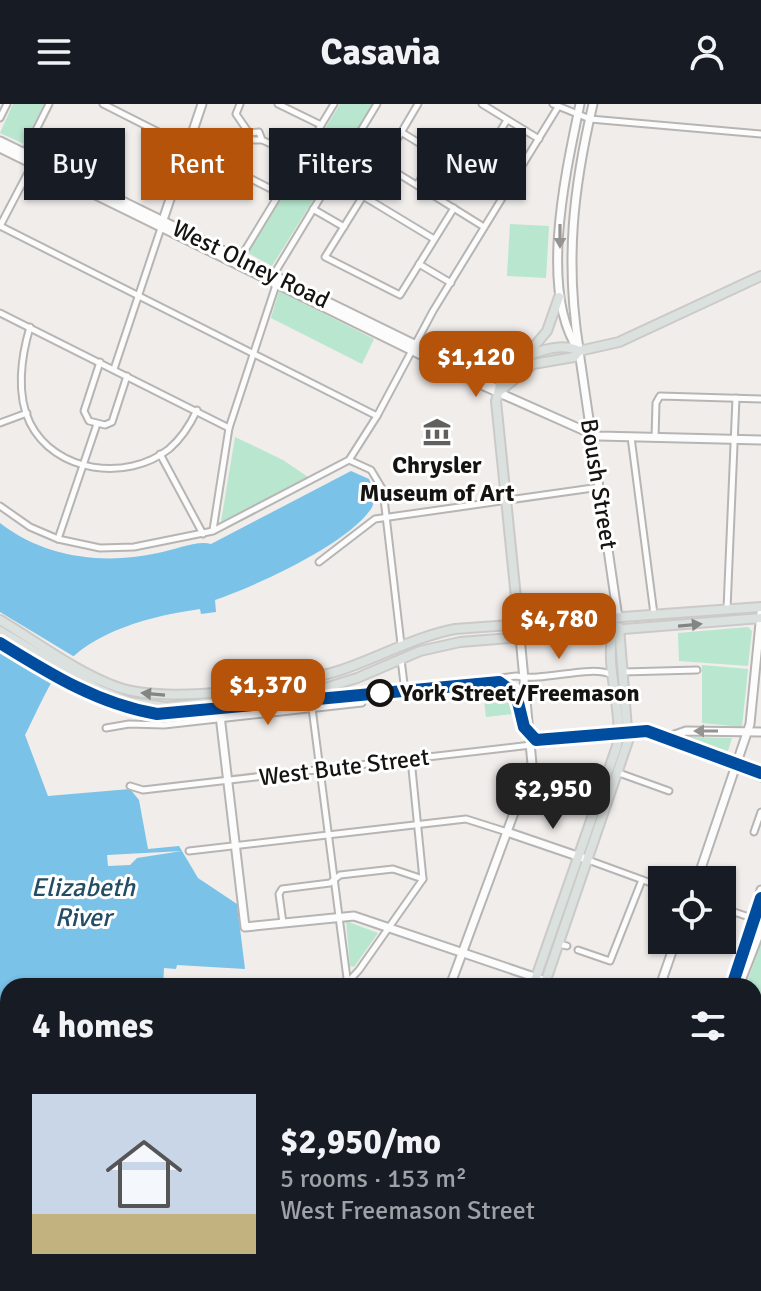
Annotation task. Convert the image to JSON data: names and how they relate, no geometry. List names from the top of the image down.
{
  "streets": {
    "main road": ["Boush Street"],
    "street": ["West Olney Road", "West Bute Street"]
  },
  "crossings": [
    ["West Olney Road", "Boush Street"],
    ["Boush Street", "West Bute Street"]
  ],
  "water": ["Elizabeth River"],
  "places": {
    "museum": ["Chrysler Museum of Art"],
    "other": ["York Street/Freemason"]
  },
  "page": {
    "header": "Casavia",
    "chip": [
      "Buy",
      "Rent",
      "Filters",
      "New"
    ],
    "price": [
      "$1,120",
      "$4,780",
      "$1,370",
      "$2,950"
    ],
    "heading": "4 homes",
    "list": [
      {
        "name": "$2,950/mo",
        "note": "5 rooms · 153 m² · West Freemason Street"
      }
    ]
  }
}
